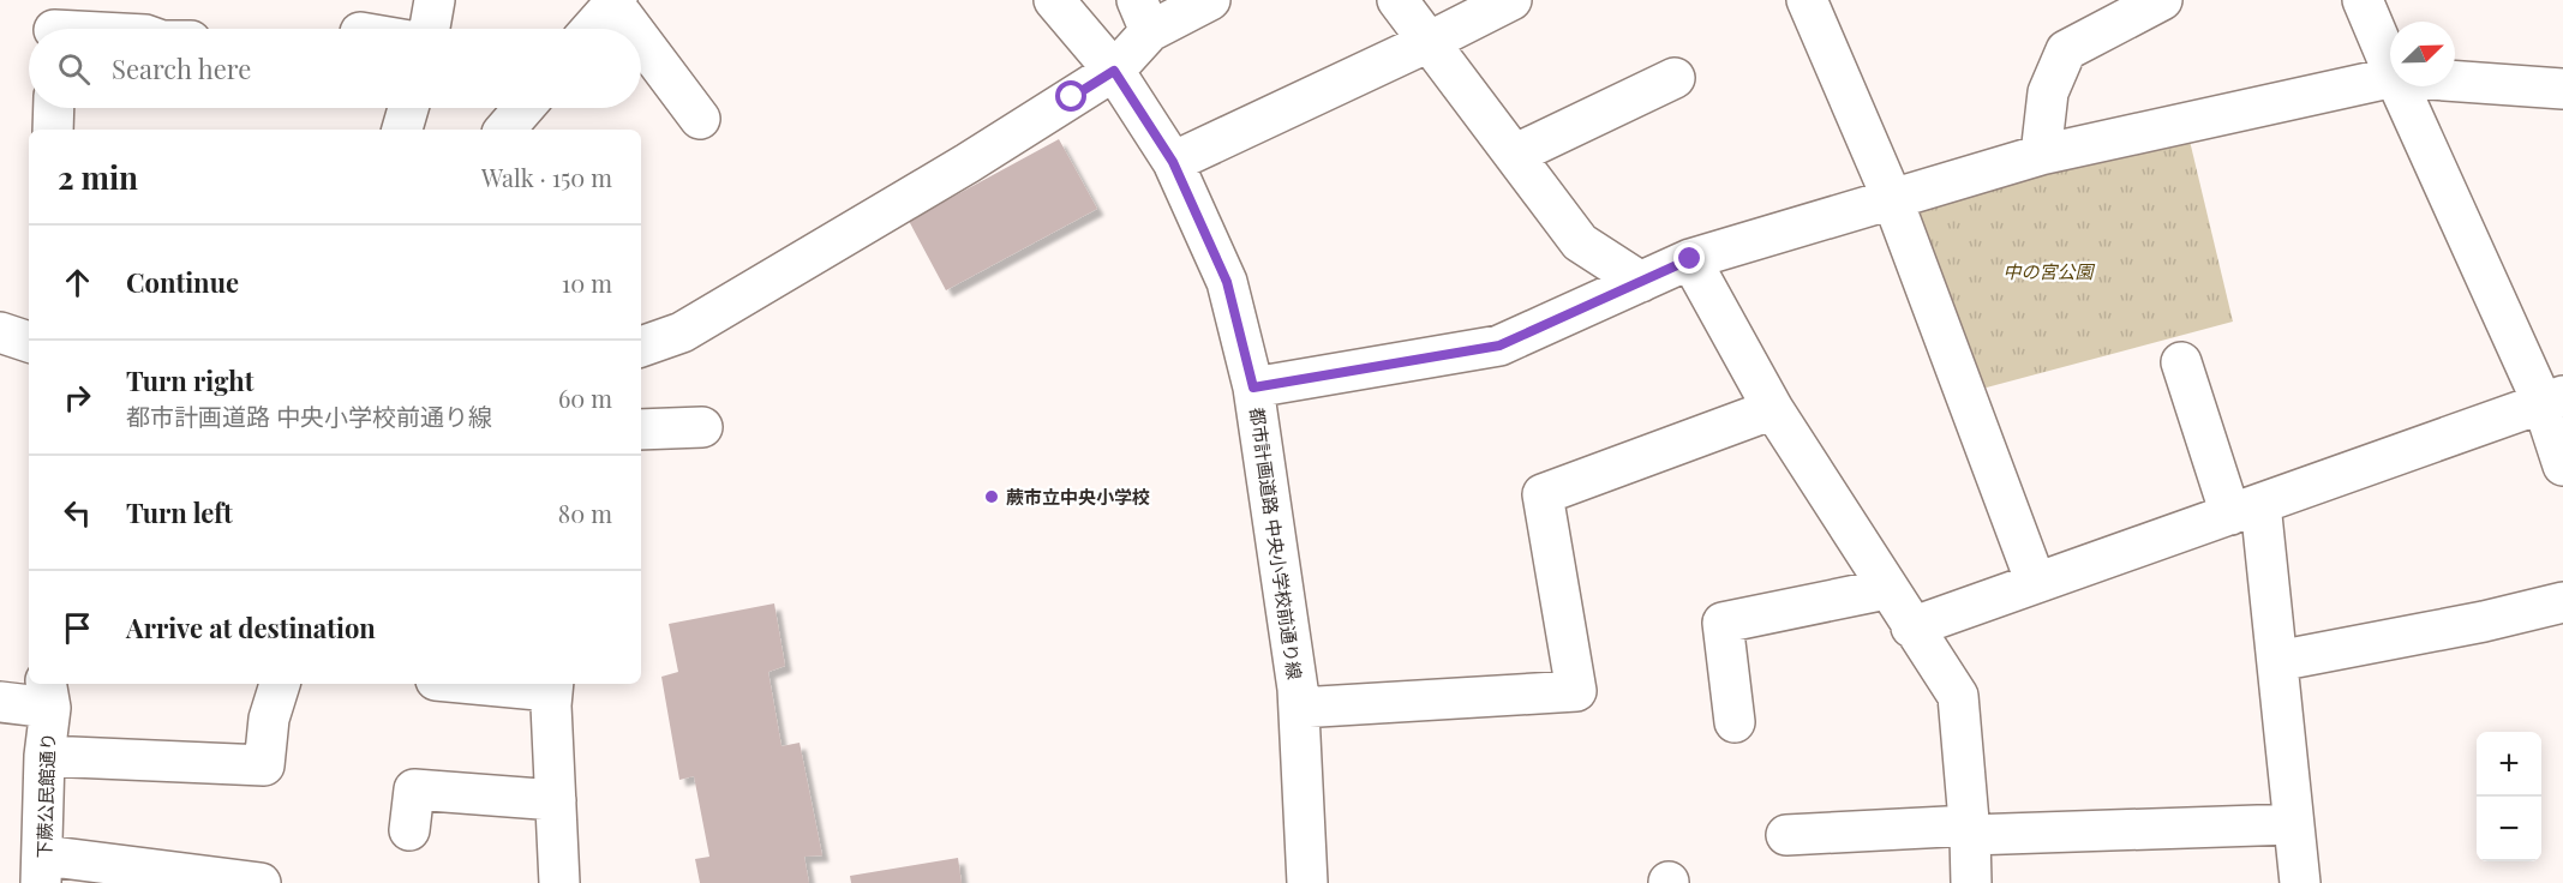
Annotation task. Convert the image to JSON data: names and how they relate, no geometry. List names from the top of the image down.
{
  "streets": {
    "street": ["都市計画道路 中央小学校前通り線", "下蕨公民館通り"]
  },
  "parks": ["中の宮公園"],
  "places": ["蕨市立中央小学校"],
  "north": "top right",
  "page": {
    "search": "Search here",
    "heading": ["2 min", "Walk · 150 m"],
    "list": [
      ["Continue", "10 m"],
      ["Turn right", "都市計画道路 中央小学校前通り線", "60 m"],
      ["Turn left", "80 m"],
      "Arrive at destination"
    ],
    "map_buttons": ["+", "−"]
  }
}
